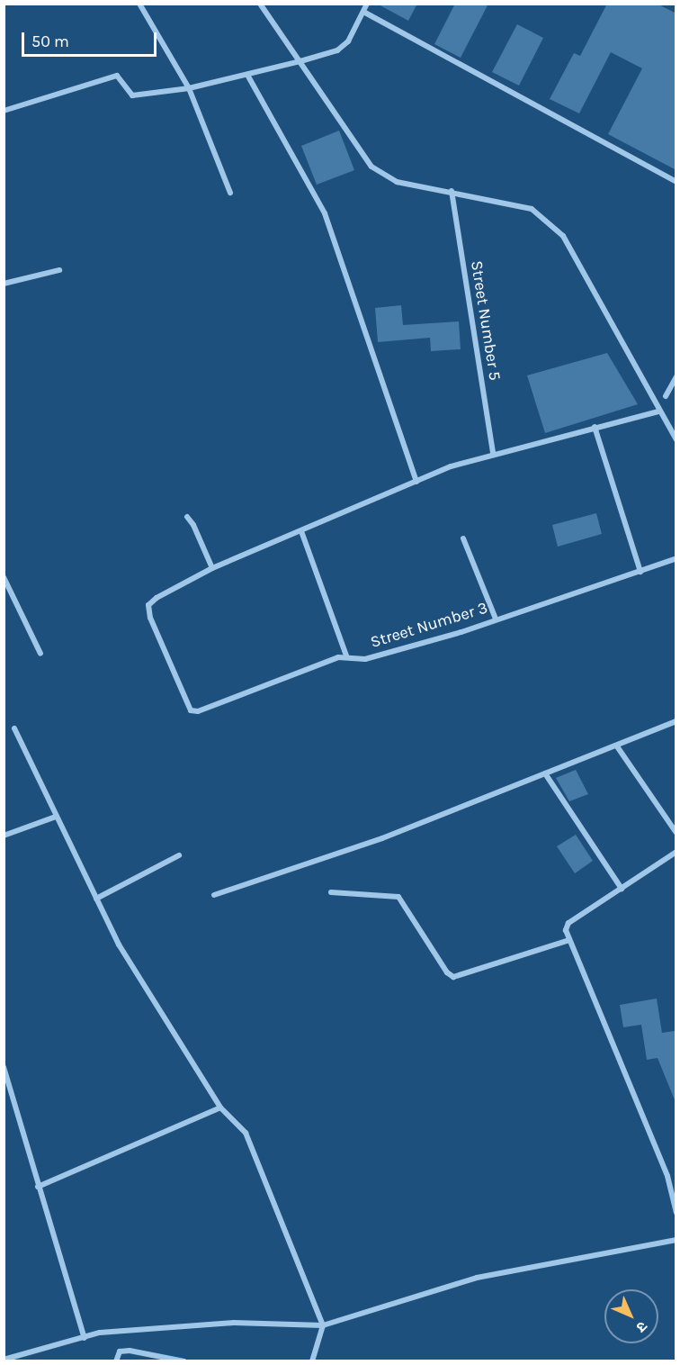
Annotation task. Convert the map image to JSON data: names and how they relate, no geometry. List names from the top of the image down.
{
  "streets": {
    "street": ["Street Number 5", "Street Number 3"]
  },
  "scale_bar": "50 m",
  "north": "bottom right"
}
